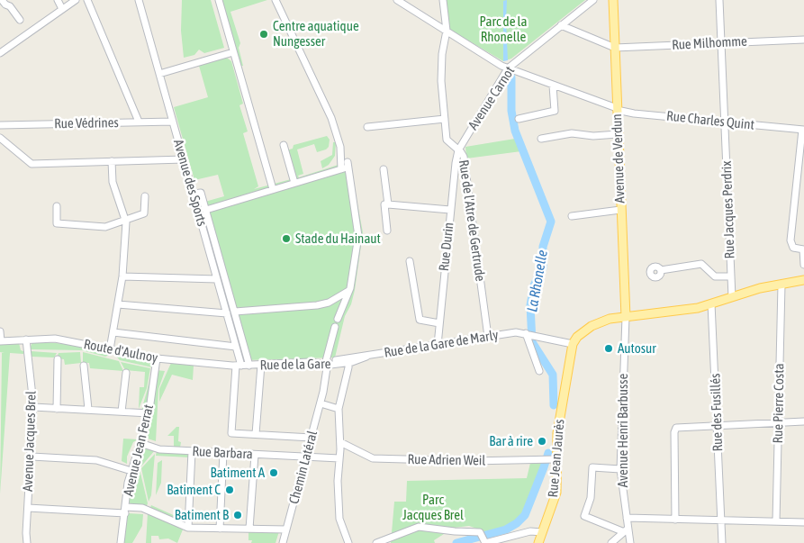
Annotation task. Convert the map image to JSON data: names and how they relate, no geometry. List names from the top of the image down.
{
  "streets": {
    "main road": ["Avenue de Verdun", "Rue Jean Jaurès"],
    "street": [
      "Rue Milhomme",
      "Avenue Carnot",
      "Rue Charles Quint",
      "Rue Védrines",
      "Avenue des Sports",
      "Rue Jacques Perdrix",
      "Rue de l'Atre de Gertrude",
      "Rue Durin",
      "Rue de la Gare de Marly",
      "Route d'Aulnoy",
      "Rue de la Gare",
      "Rue Pierre Costa",
      "Rue des Fusillés",
      "Avenue Henri Barbusse",
      "Avenue Jacques Brel",
      "Avenue Jean Ferrat",
      "Rue Barbara",
      "Rue Adrien Weil",
      "Chemin Latéral"
    ]
  },
  "crossings": [
    ["Rue Milhomme", "Avenue de Verdun"],
    ["Rue Milhomme", "Rue Jacques Perdrix"],
    ["Avenue Carnot", "Rue Charles Quint"],
    ["Avenue Carnot", "Rue de l'Atre de Gertrude"],
    ["Avenue Carnot", "Rue Durin"],
    ["Rue Charles Quint", "Avenue de Verdun"],
    ["Rue Charles Quint", "Rue Jacques Perdrix"],
    ["Rue Charles Quint", "Rue de l'Atre de Gertrude"],
    ["Rue Védrines", "Avenue des Sports"],
    ["Avenue de Verdun", "Avenue Henri Barbusse"],
    ["Avenue des Sports", "Route d'Aulnoy"],
    ["Avenue des Sports", "Rue de la Gare"],
    ["Rue de l'Atre de Gertrude", "Rue Durin"],
    ["Rue de l'Atre de Gertrude", "Rue de la Gare de Marly"],
    ["Rue Durin", "Rue de la Gare de Marly"],
    ["Rue de la Gare de Marly", "Rue de la Gare"],
    ["Rue de la Gare de Marly", "Rue Jean Jaurès"],
    ["Route d'Aulnoy", "Rue de la Gare"],
    ["Route d'Aulnoy", "Avenue Jacques Brel"],
    ["Route d'Aulnoy", "Avenue Jean Ferrat"],
    ["Rue de la Gare", "Rue Barbara"],
    ["Rue de la Gare", "Rue Adrien Weil"],
    ["Rue de la Gare", "Chemin Latéral"],
    ["Avenue Jean Ferrat", "Rue Barbara"],
    ["Rue Barbara", "Chemin Latéral"],
    ["Rue Jean Jaurès", "Rue Adrien Weil"]
  ],
  "water": ["La Rhonelle"],
  "parks": ["Parc de la Rhonelle", "Parc Jacques Brel"],
  "places": [
    "Centre aquatique Nungesser",
    "Stade du Hainaut",
    "Autosur",
    "Bar à rire",
    "Batiment A",
    "Batiment C",
    "Batiment B"
  ]
}
